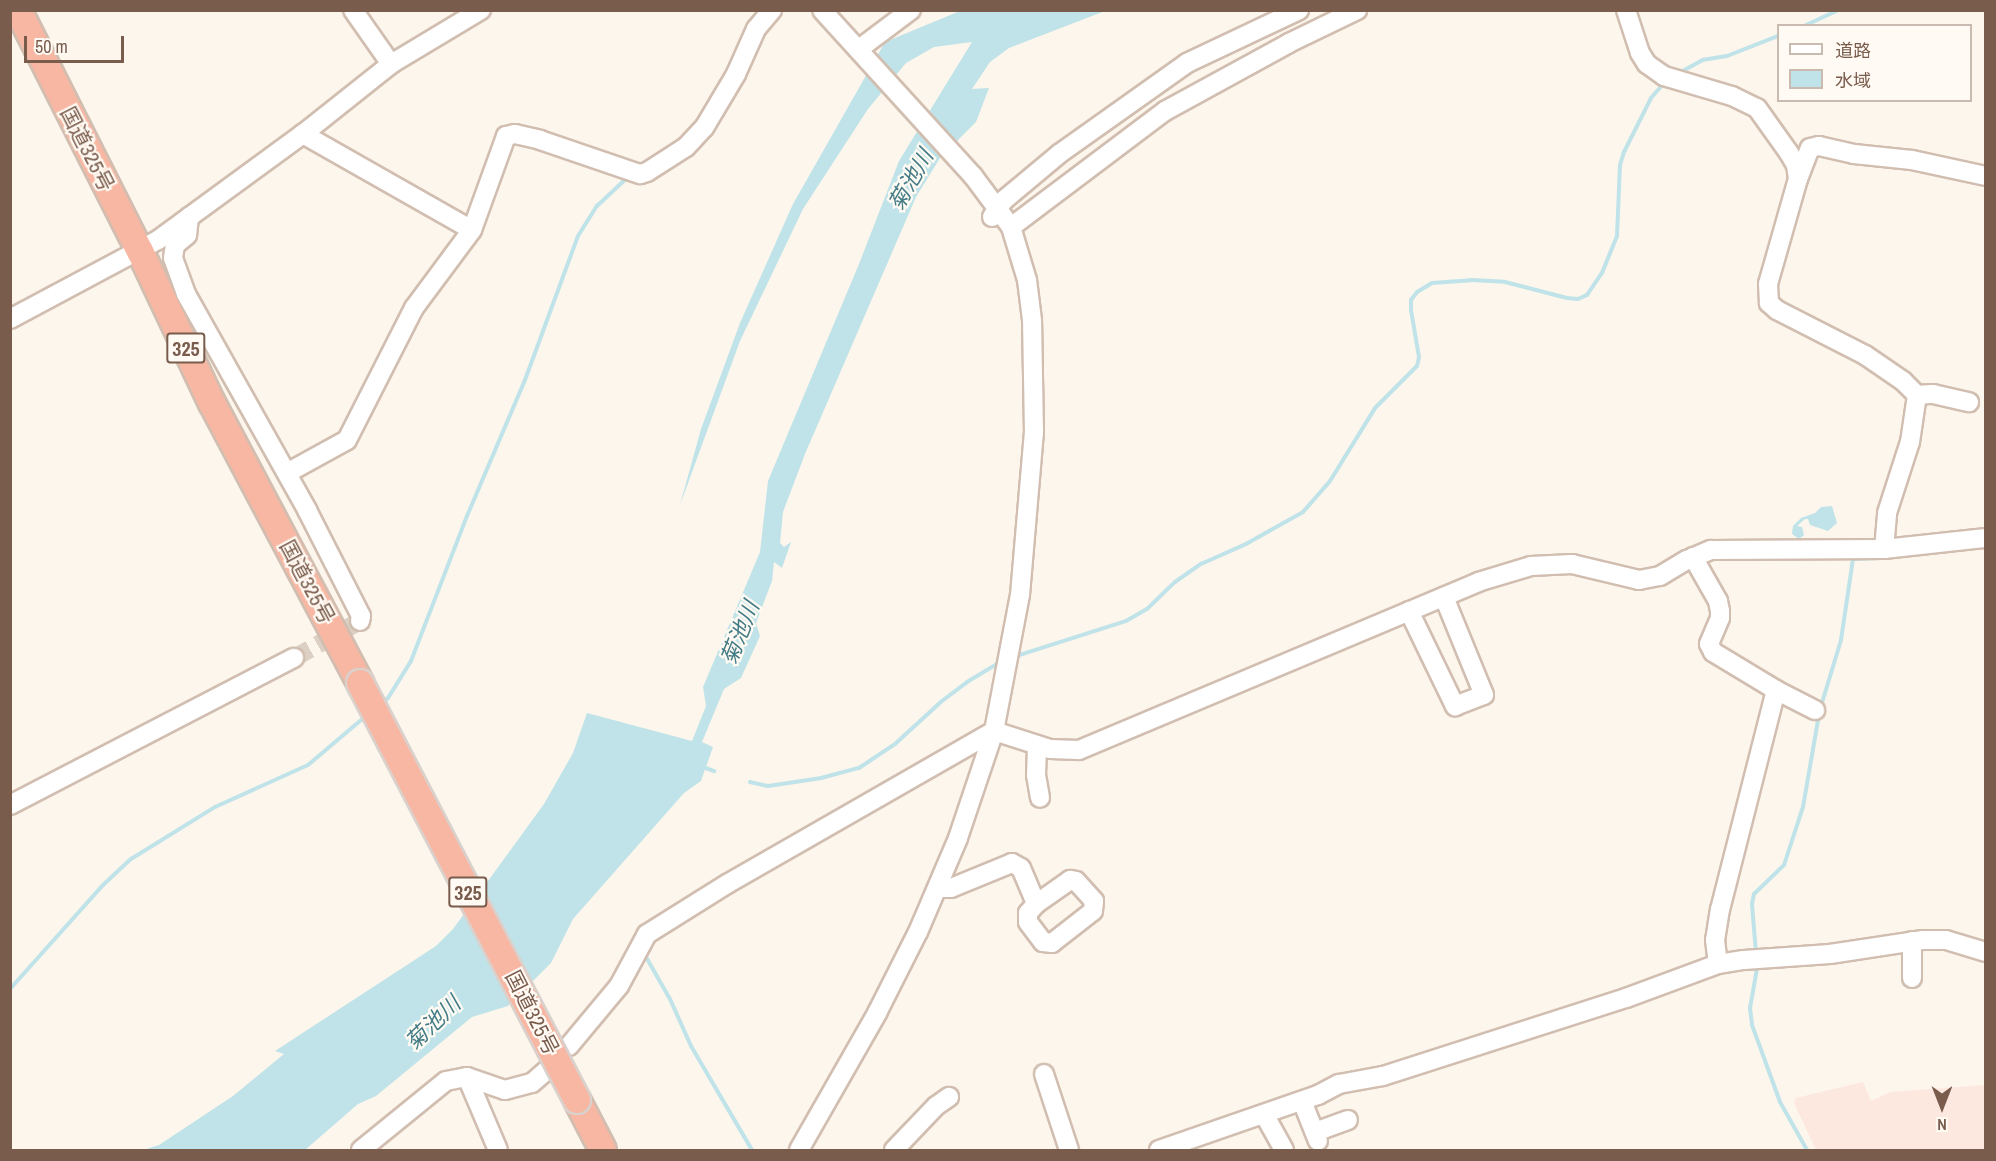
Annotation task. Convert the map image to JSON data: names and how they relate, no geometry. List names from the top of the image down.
{
  "streets": {
    "highway": ["国道325号", "325"]
  },
  "water": ["菊池川"],
  "legend": ["道路", "水域"],
  "scale_bar": "50 m",
  "north": "bottom"
}
